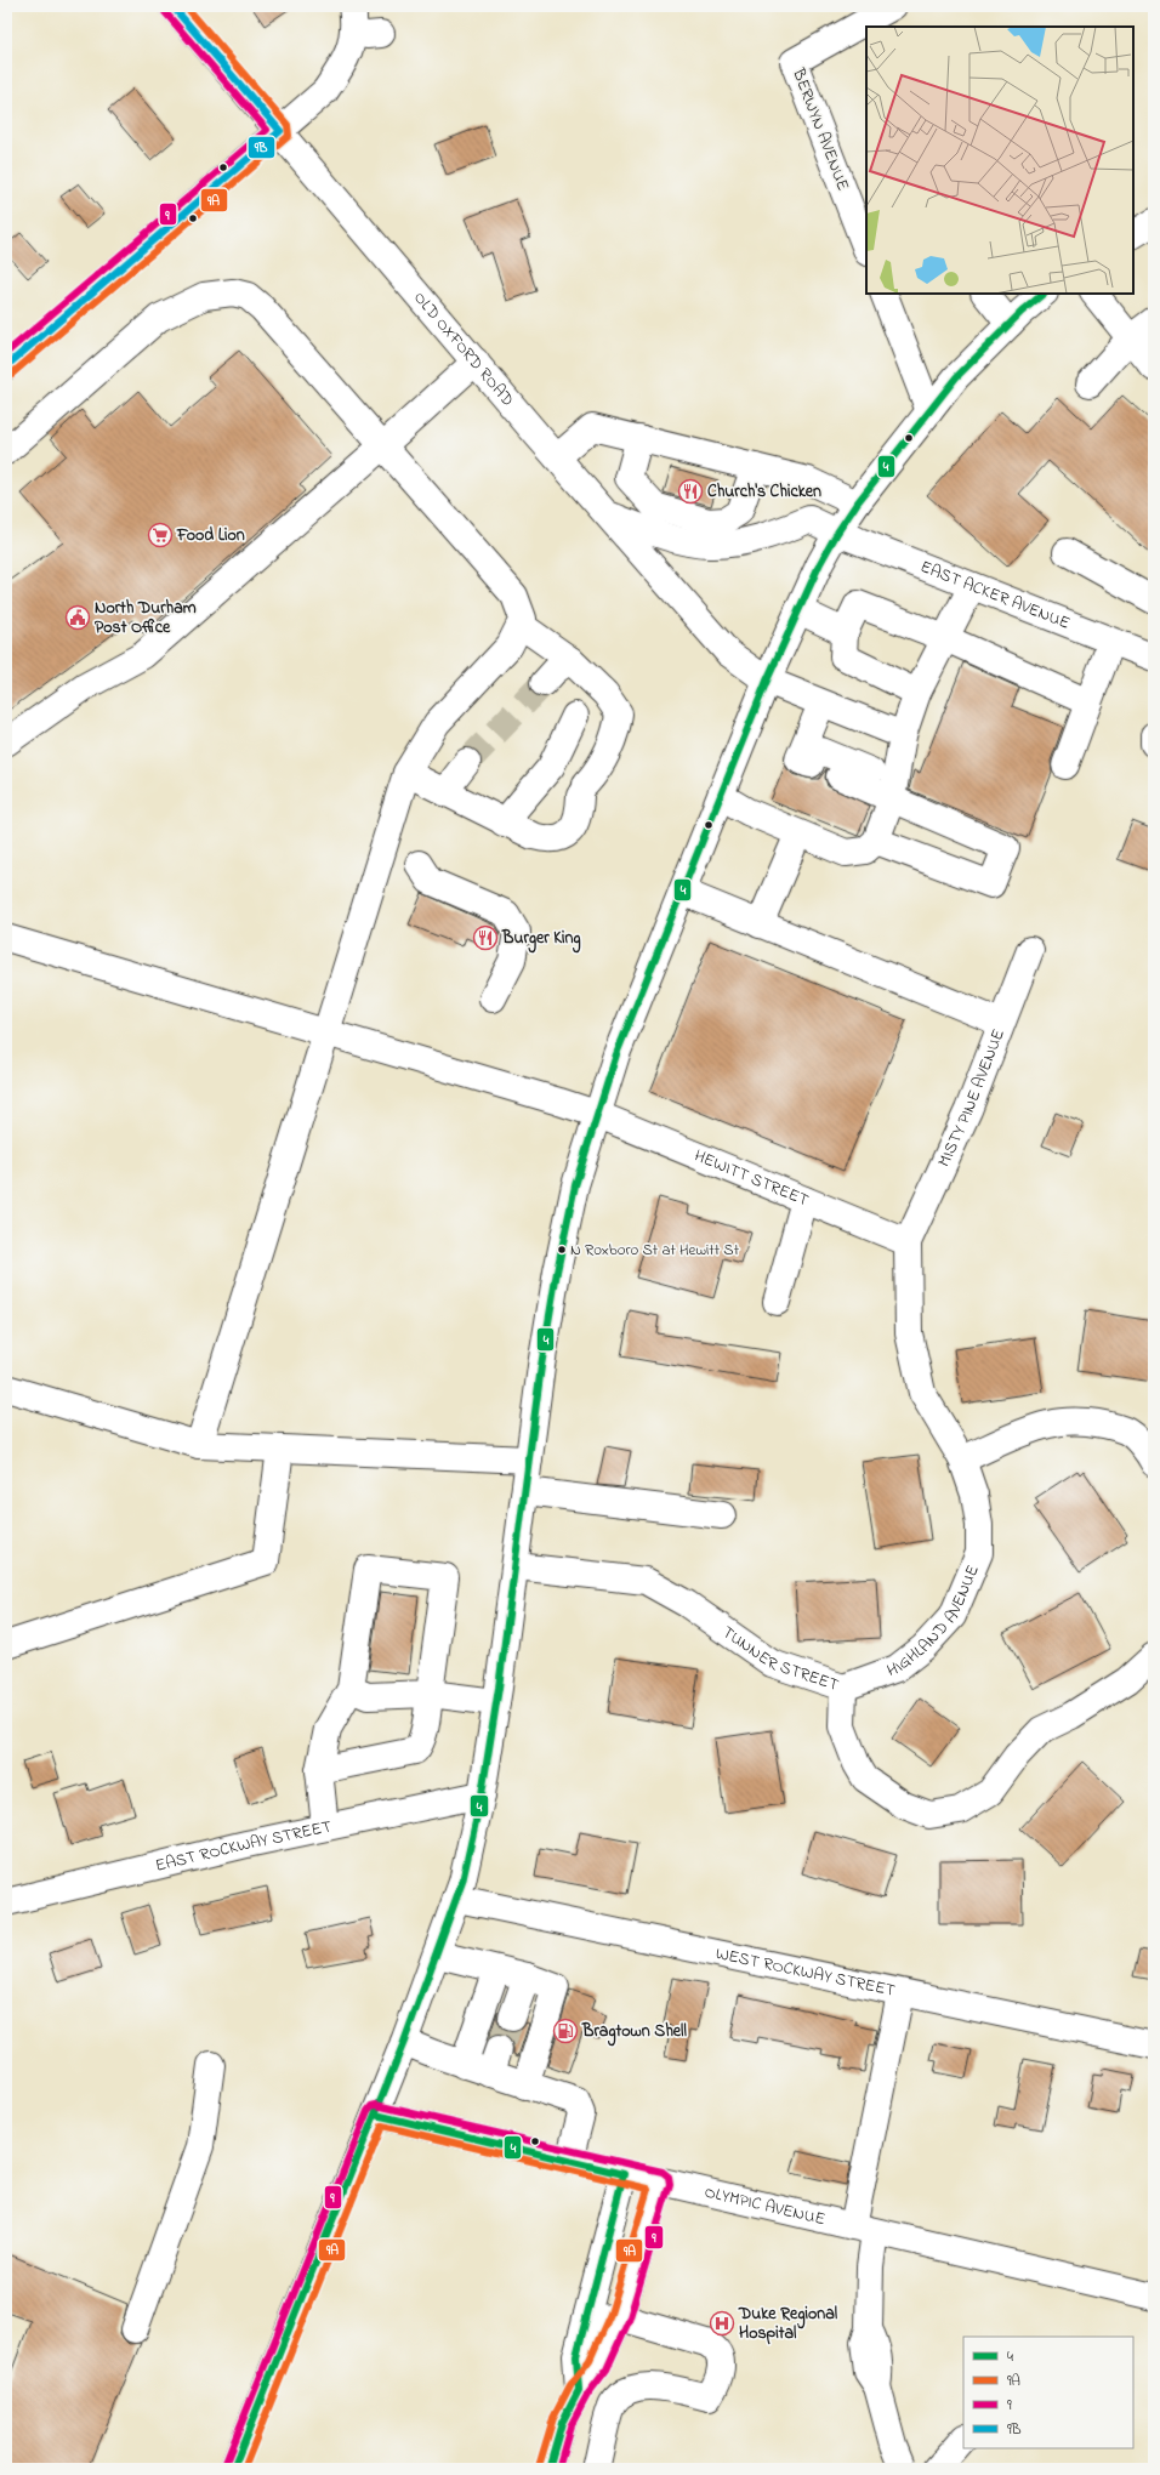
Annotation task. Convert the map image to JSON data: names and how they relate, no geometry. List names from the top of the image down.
{
  "streets": {
    "street": [
      "BERWYN AVENUE",
      "OLD OXFORD ROAD",
      "EAST ACKER AVENUE",
      "MISTY PINE AVENUE",
      "HEWITT STREET",
      "HIGHLAND AVENUE",
      "TUNNER STREET",
      "EAST ROCKWAY STREET",
      "WEST ROCKWAY STREET",
      "OLYMPIC AVENUE"
    ]
  },
  "crossings": [
    ["OLD OXFORD ROAD", "EAST ACKER AVENUE"],
    ["MISTY PINE AVENUE", "HEWITT STREET"],
    ["MISTY PINE AVENUE", "HIGHLAND AVENUE"],
    ["HEWITT STREET", "HIGHLAND AVENUE"],
    ["HIGHLAND AVENUE", "TUNNER STREET"]
  ],
  "places": {
    "restaurant": ["Church's Chicken", "Burger King"],
    "supermarket": ["Food Lion"],
    "public building": ["North Durham Post Office"],
    "other": ["N Roxboro St at Hewitt St"],
    "fuel station": ["Bragtown Shell"],
    "hospital": ["Duke Regional Hospital"]
  },
  "lines": [
    "transit line 9A",
    "transit line 9B",
    "transit line 9",
    "transit line 4"
  ],
  "legend": [
    "4",
    "9A",
    "9",
    "9B"
  ]
}
